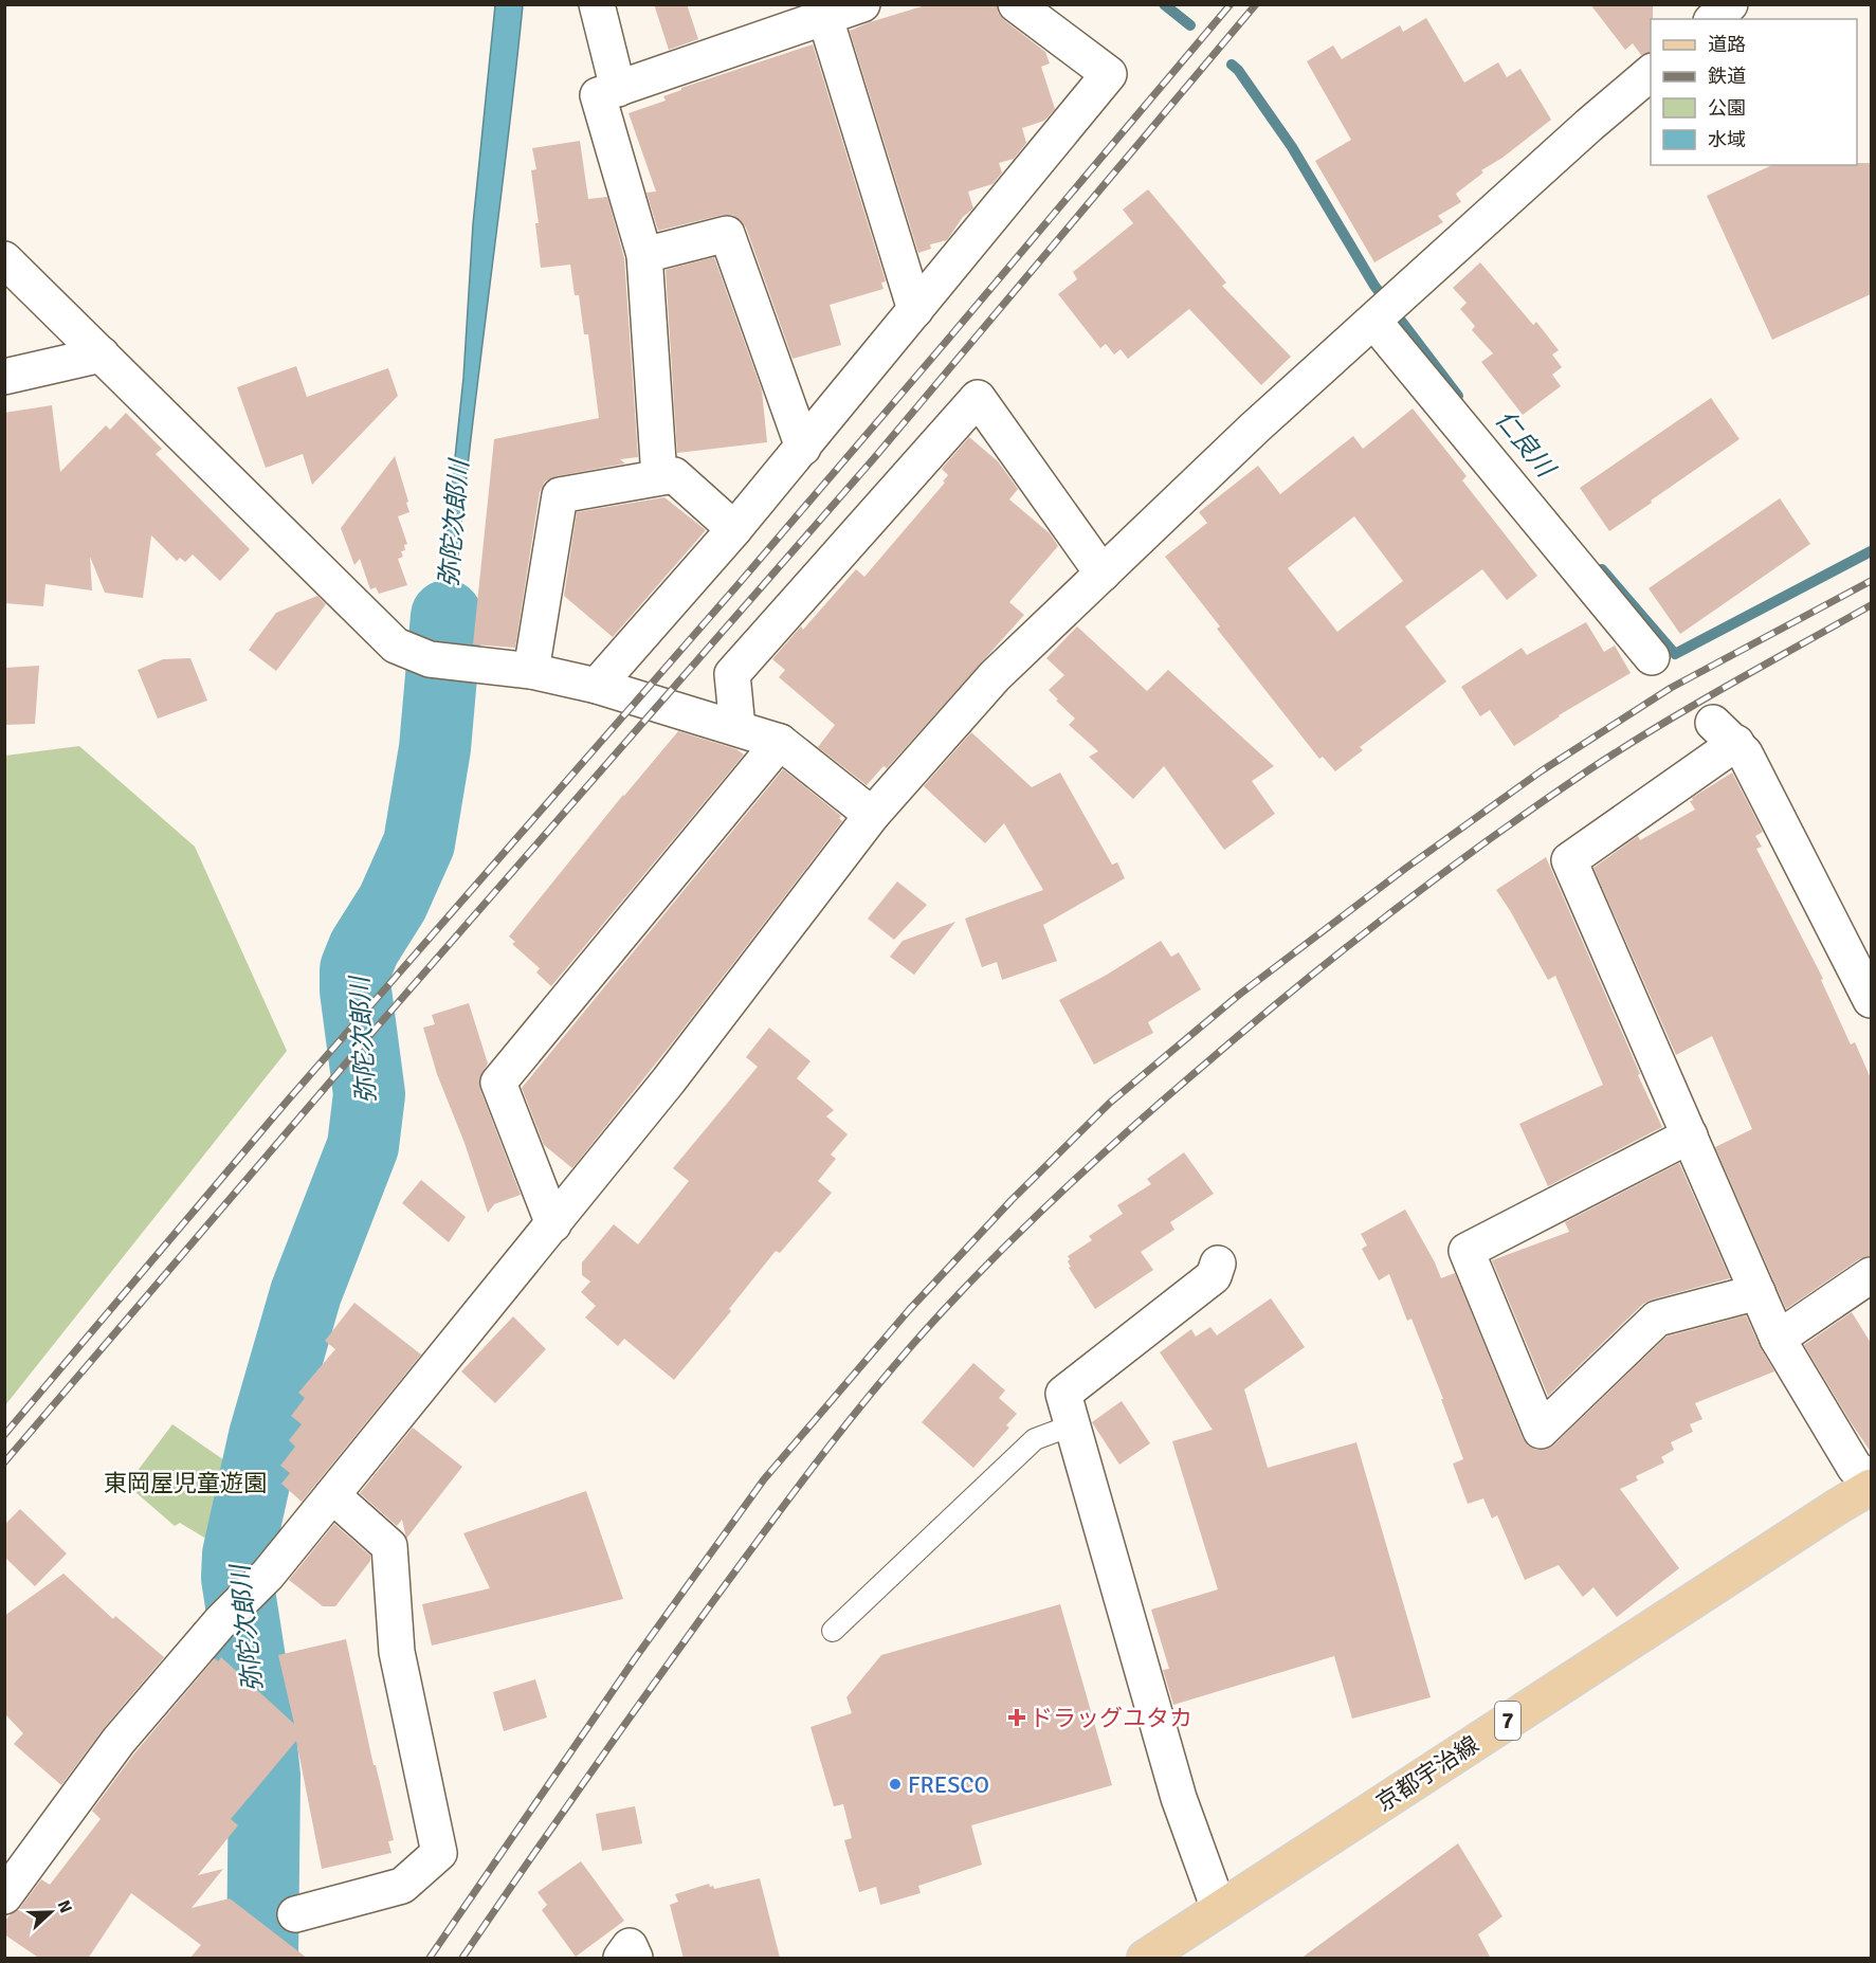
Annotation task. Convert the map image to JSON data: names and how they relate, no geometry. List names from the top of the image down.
{
  "streets": {
    "main road": ["7", "京都宇治線"]
  },
  "water": ["仁良川", "弥陀次郎川"],
  "parks": ["東岡屋児童遊園"],
  "places": {
    "health": ["ドラッグユタカ"],
    "other": ["FRESCO"]
  },
  "legend": [
    "道路",
    "鉄道",
    "公園",
    "水域"
  ],
  "north": "right"
}
